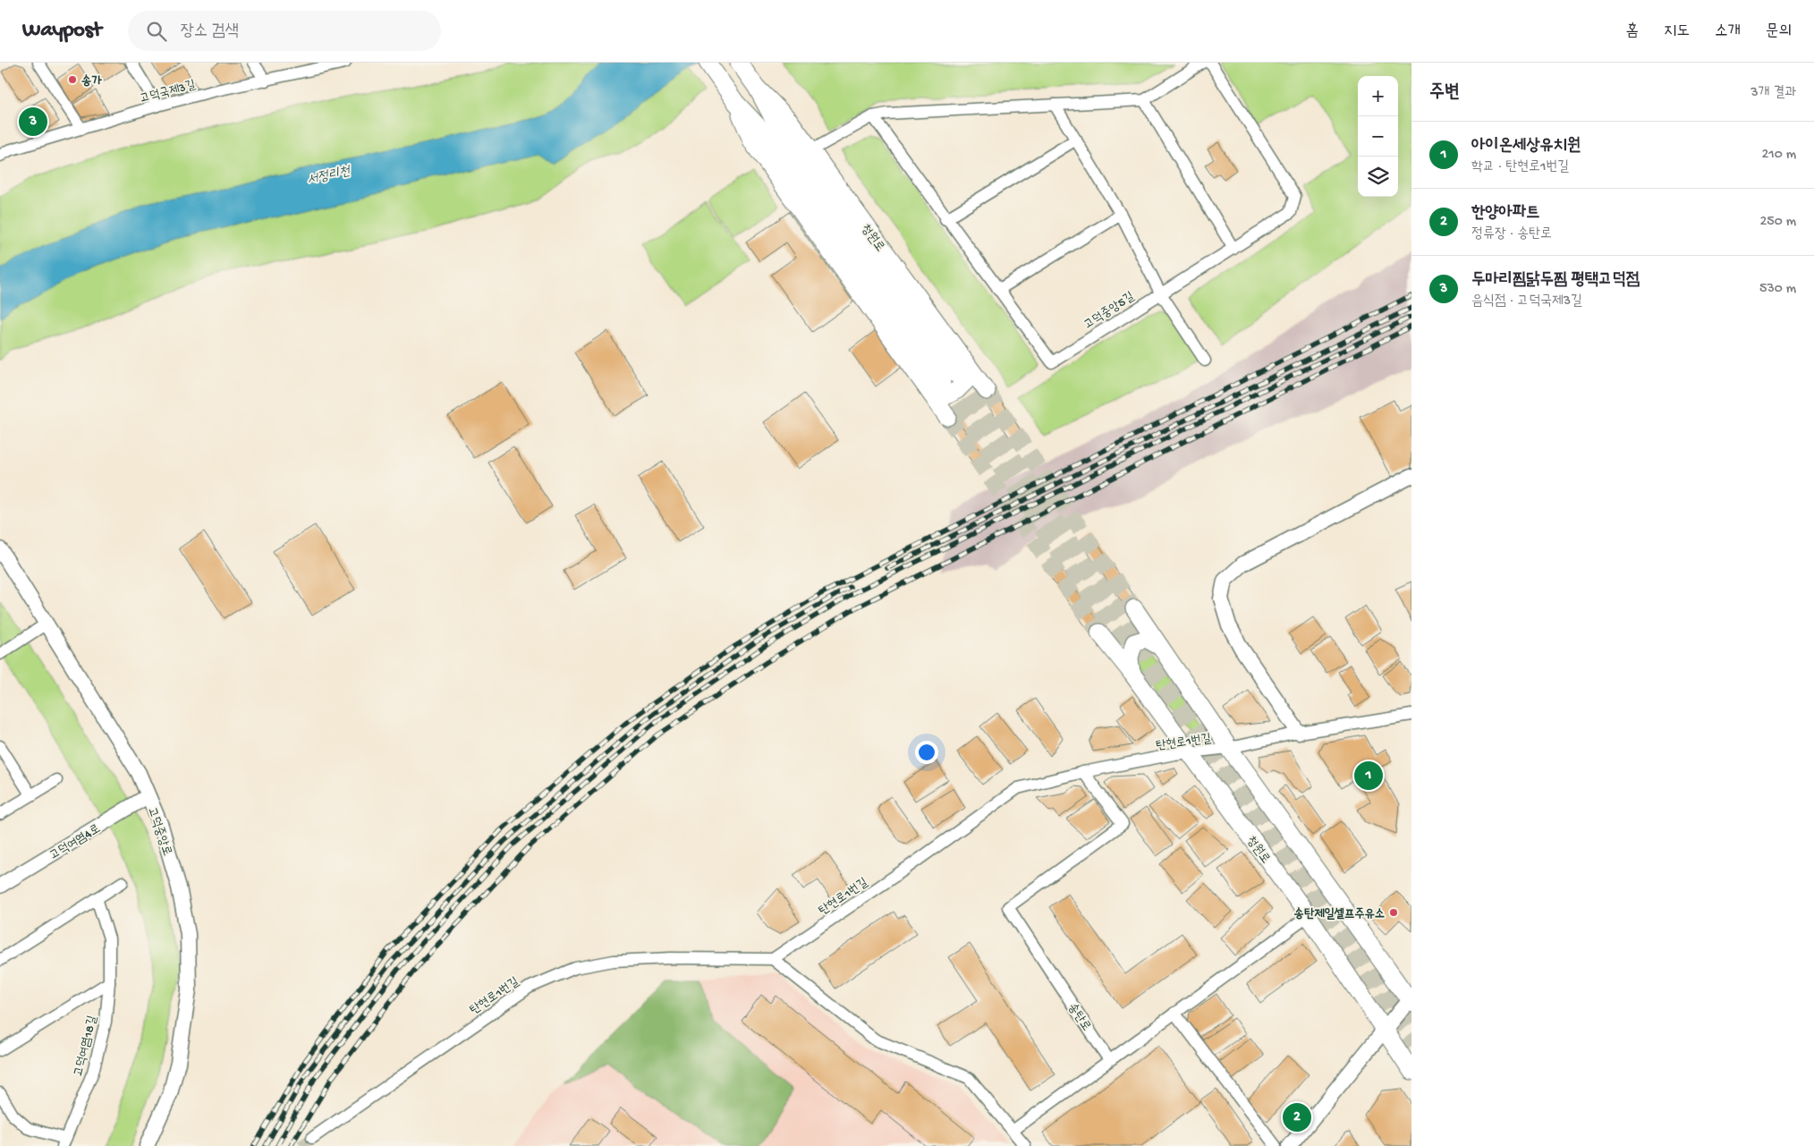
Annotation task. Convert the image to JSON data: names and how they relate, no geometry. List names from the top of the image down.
{
  "streets": {
    "main road": ["청원로"],
    "street": [
      "고덕국제3길",
      "고덕중앙5길",
      "탄현로1번길",
      "고덕중앙로",
      "고덕여염4로",
      "송탄로",
      "고덕여염18길"
    ]
  },
  "crossings": [
    ["청원로", "탄현로1번길"],
    ["탄현로1번길", "송탄로"],
    ["고덕중앙로", "고덕여염4로"]
  ],
  "water": ["서정리천"],
  "places": ["송가", "송탄제일셀프주유소"],
  "page": {
    "header": "Waypost",
    "search": "장소 검색",
    "nav": [
      "홈",
      "지도",
      "소개",
      "문의"
    ],
    "heading": ["주변", "3개 결과"],
    "map_buttons": ["+", "−"],
    "pins": ["3", "1", "2"],
    "list": [
      {
        "mark": "1",
        "name": "아이온세상유치원",
        "note": "학교 · 탄현로1번길",
        "value": "210 m"
      },
      {
        "mark": "2",
        "name": "한양아파트",
        "note": "정류장 · 송탄로",
        "value": "250 m"
      },
      {
        "mark": "3",
        "name": "두마리찜닭두찜 평택고덕점",
        "note": "음식점 · 고덕국제3길",
        "value": "530 m"
      }
    ]
  }
}
